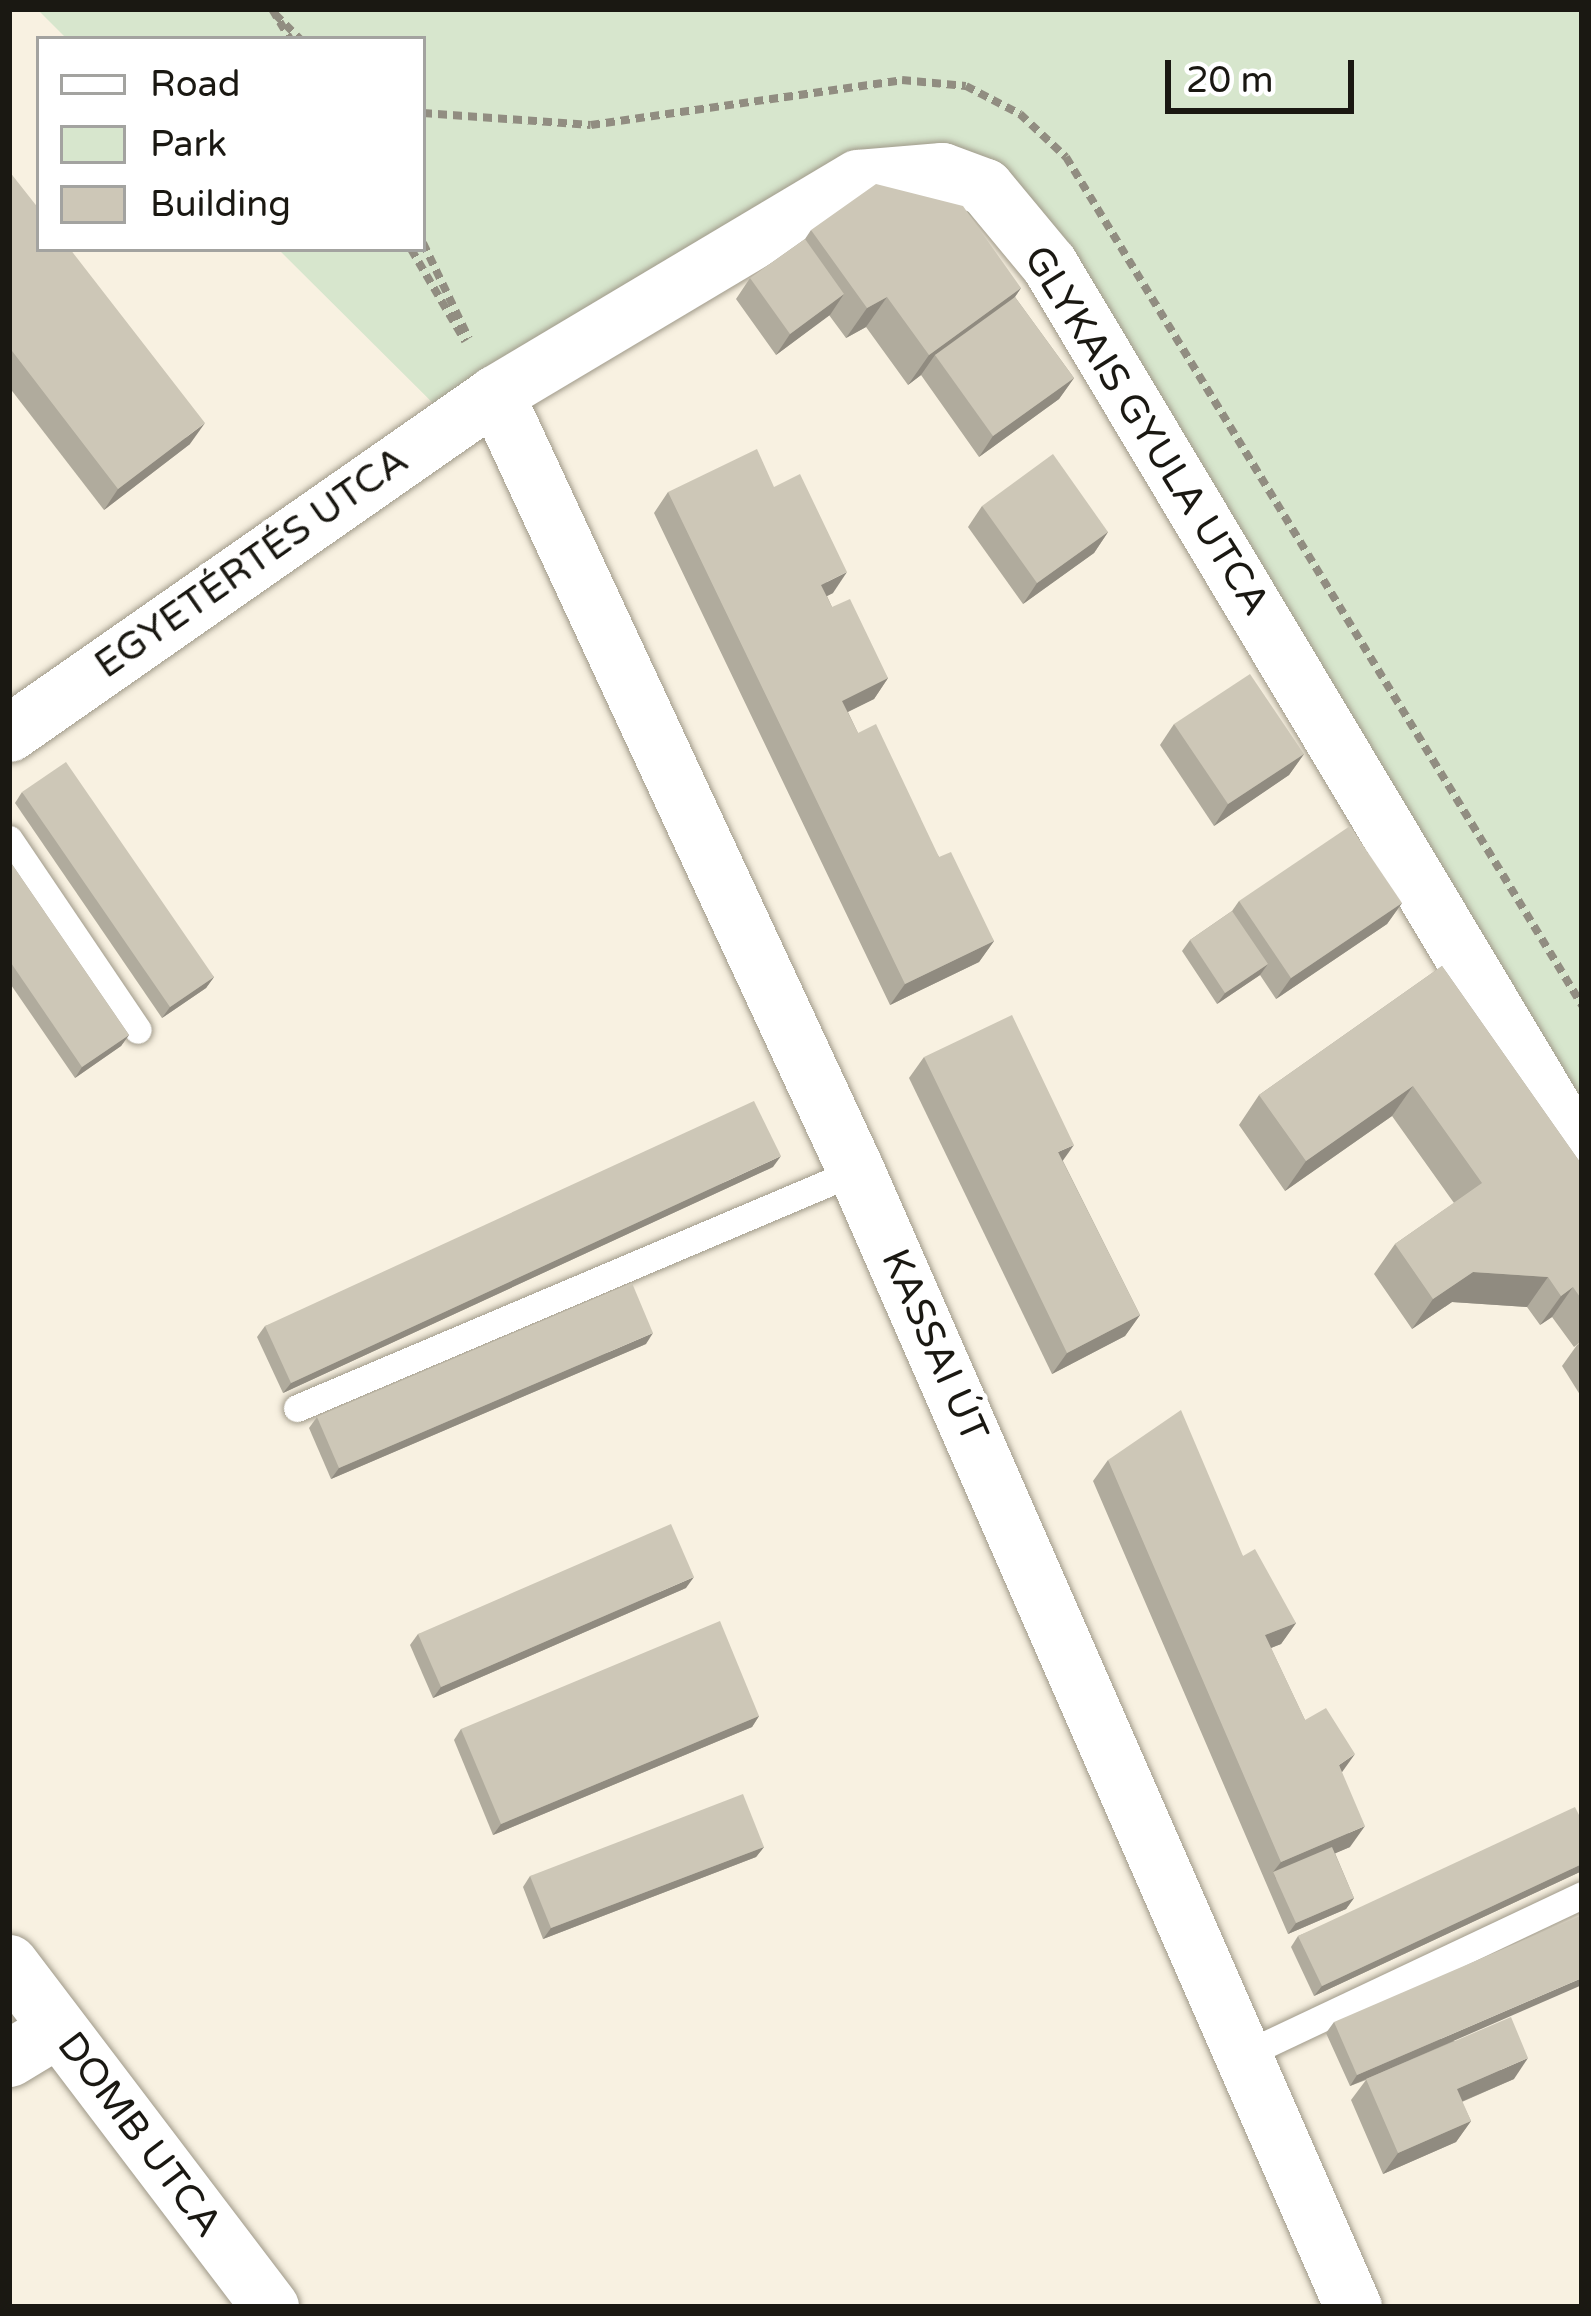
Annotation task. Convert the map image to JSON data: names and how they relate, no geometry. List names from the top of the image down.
{
  "streets": {
    "street": [
      "GLYKAIS GYULA UTCA",
      "EGYETÉRTÉS UTCA",
      "KASSAI ÚT",
      "DOMB UTCA"
    ]
  },
  "crossings": [
    ["GLYKAIS GYULA UTCA", "EGYETÉRTÉS UTCA"],
    ["GLYKAIS GYULA UTCA", "KASSAI ÚT"],
    ["EGYETÉRTÉS UTCA", "KASSAI ÚT"]
  ],
  "legend": ["Road", "Park", "Building"],
  "scale_bar": "20 m"
}
